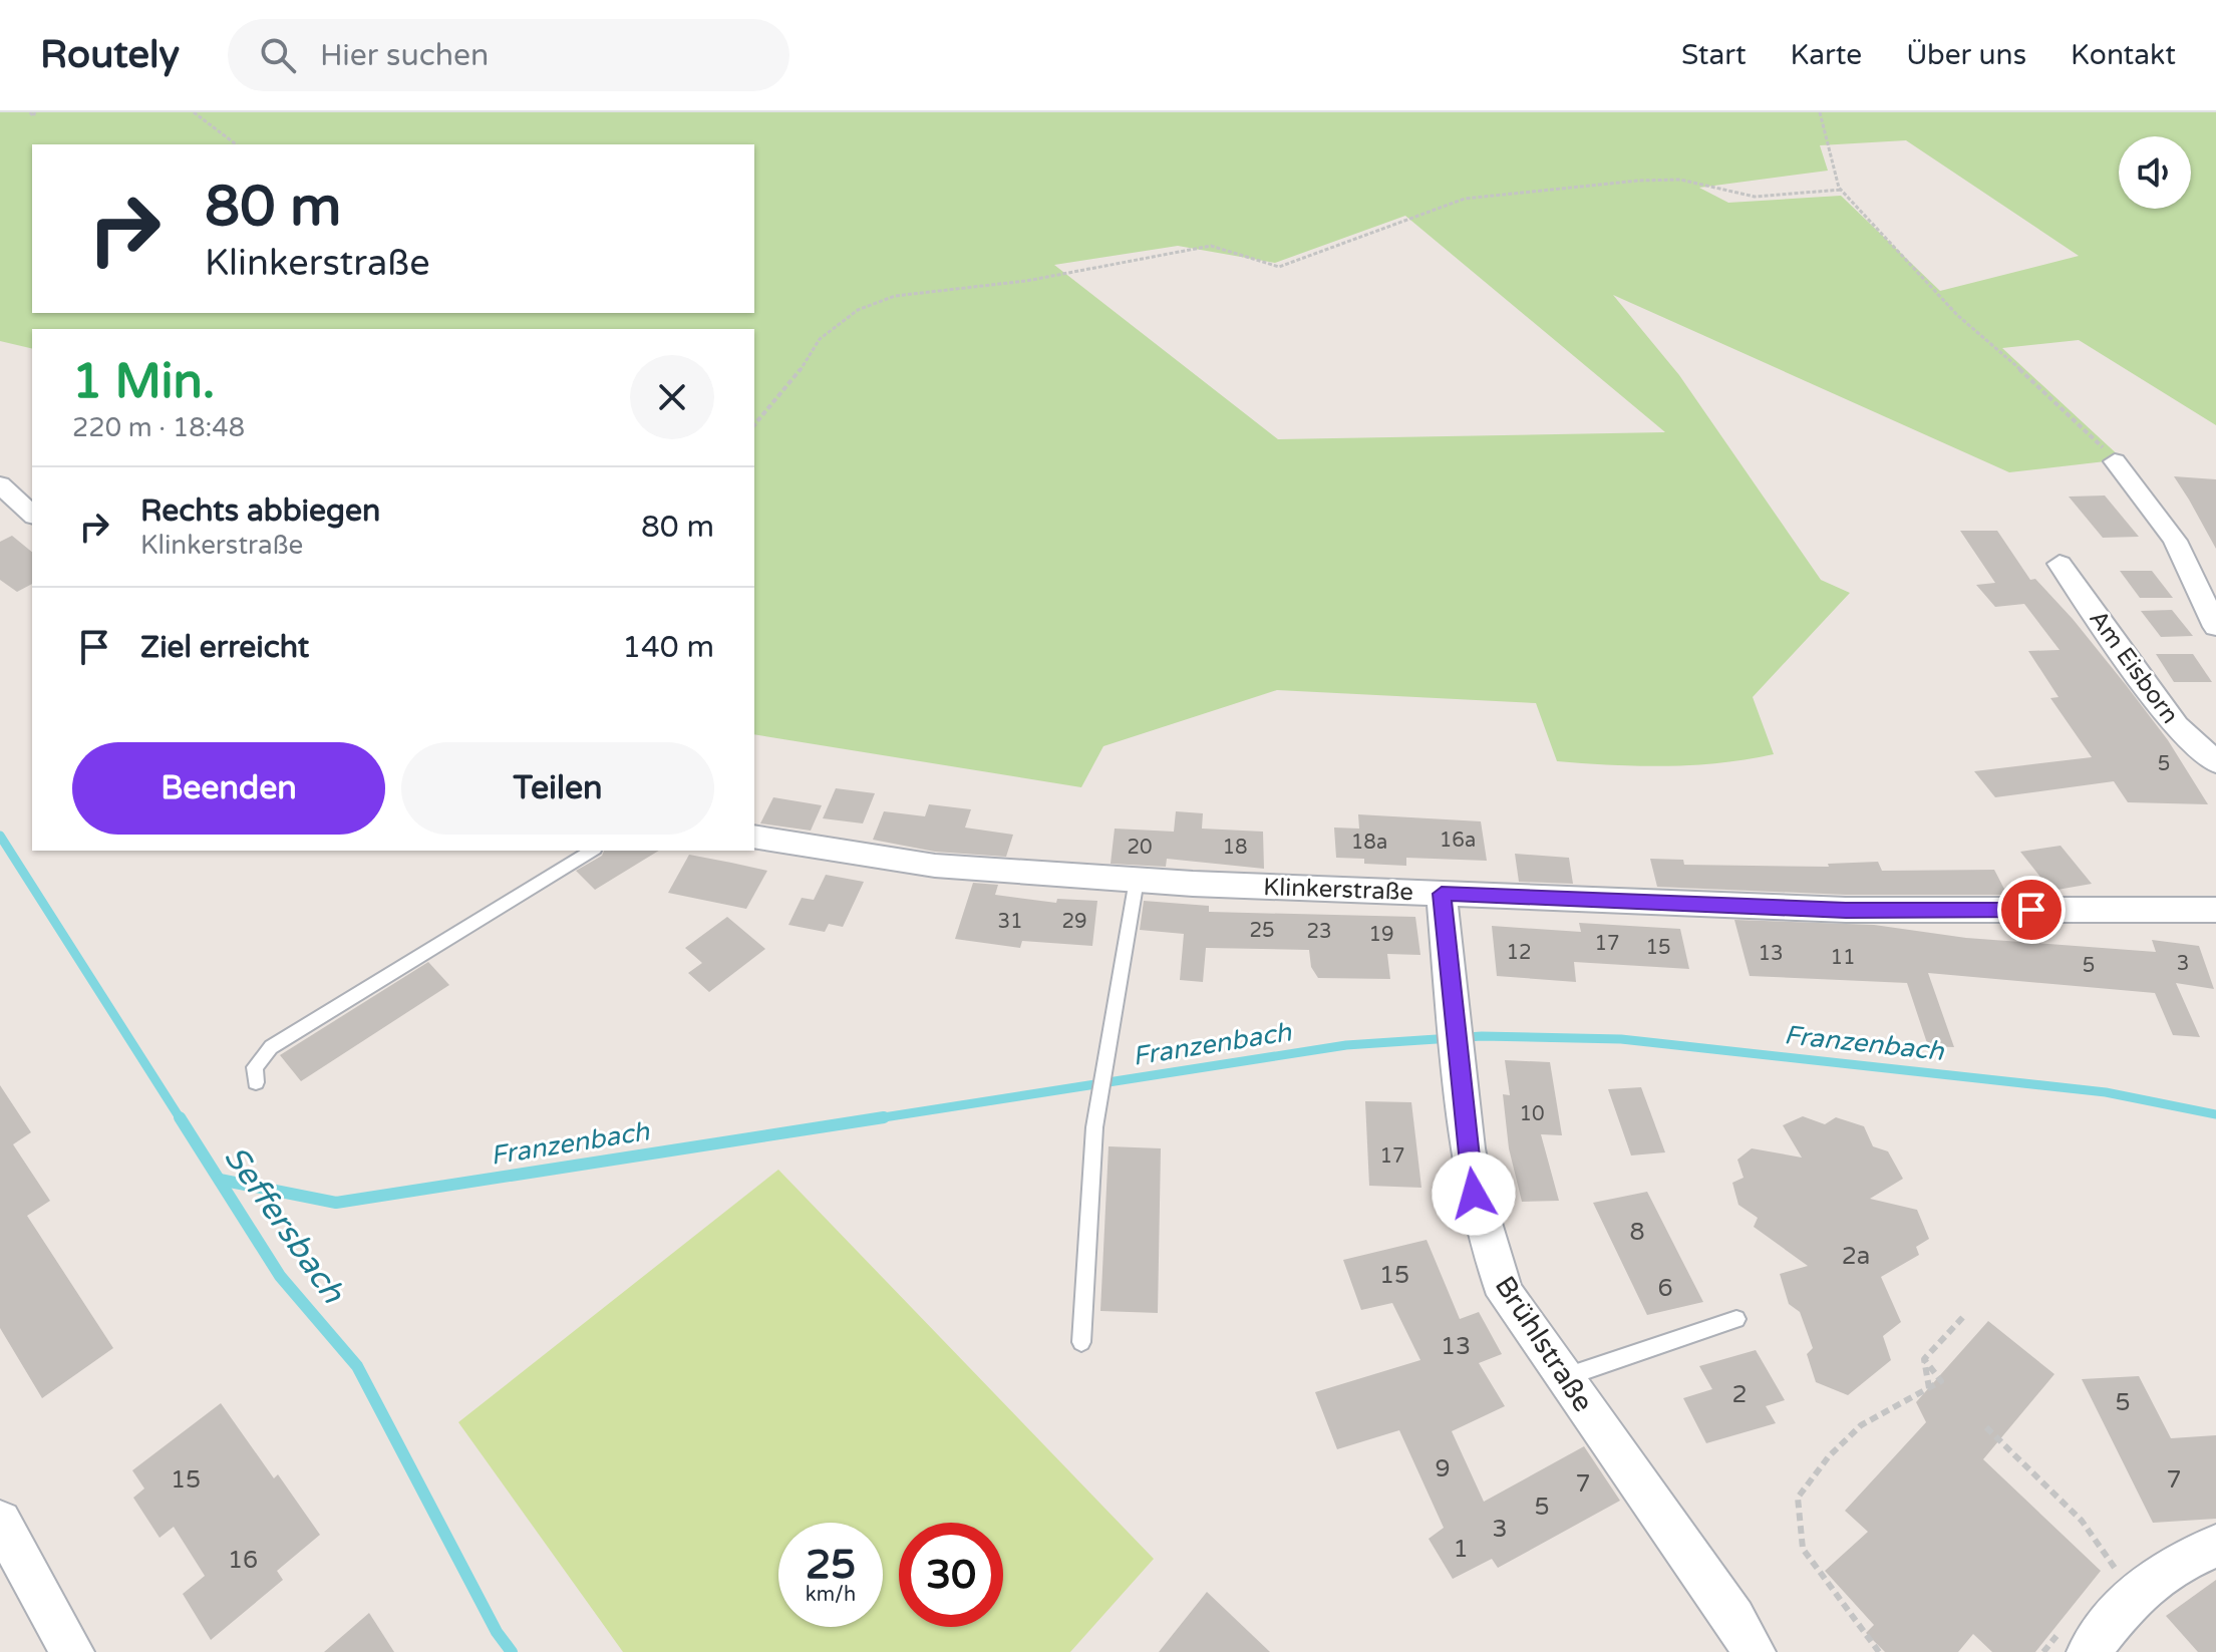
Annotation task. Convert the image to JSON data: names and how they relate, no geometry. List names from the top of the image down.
{
  "streets": {
    "street": ["Am Eisborn", "Klinkerstraße", "Brühlstraße"]
  },
  "crossings": [
    ["Klinkerstraße", "Brühlstraße"]
  ],
  "water": ["Franzenbach", "Seffersbach"],
  "house_numbers": [
    "5",
    "16a",
    "18a",
    "20",
    "18",
    "31",
    "29",
    "25",
    "23",
    "19",
    "17",
    "15",
    "12",
    "13",
    "11",
    "3",
    "5",
    "10",
    "17",
    "8",
    "2a",
    "15",
    "6",
    "13",
    "2",
    "5",
    "9",
    "15",
    "7",
    "7",
    "5",
    "3",
    "1",
    "16"
  ],
  "page": {
    "header": "Routely",
    "search": "Hier suchen",
    "nav": [
      "Start",
      "Karte",
      "Über uns",
      "Kontakt"
    ],
    "turn": ["80 m", "Klinkerstraße"],
    "heading": ["1 Min.", "220 m · 18:48"],
    "list": [
      {
        "name": "Rechts abbiegen",
        "note": "Klinkerstraße",
        "value": "80 m"
      },
      {
        "name": "Ziel erreicht",
        "value": "140 m"
      }
    ],
    "buttons": ["Beenden", "Teilen"],
    "speed": "25 km/h",
    "limit": "30"
  }
}
